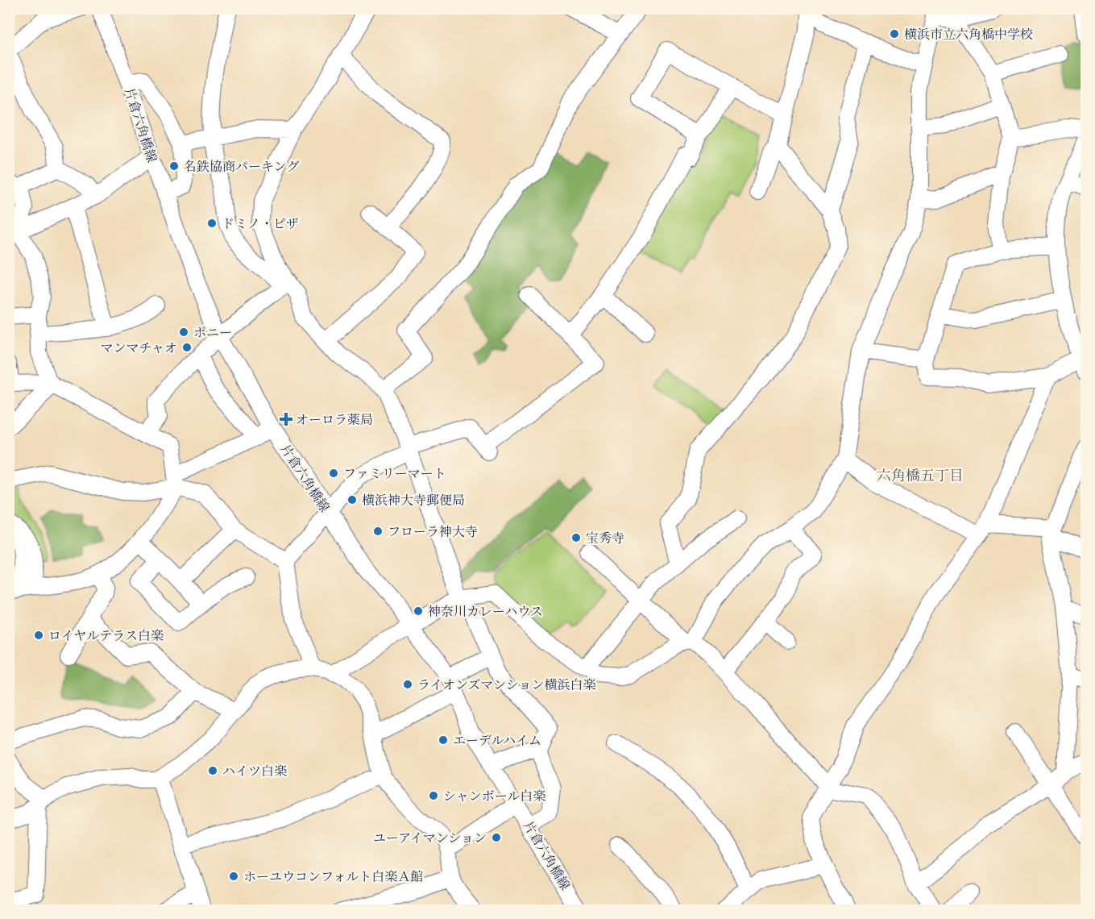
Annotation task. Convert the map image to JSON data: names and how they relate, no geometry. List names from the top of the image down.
{
  "streets": {
    "street": ["片倉六角橋線"]
  },
  "districts": ["六角橋五丁目"],
  "places": {
    "other": [
      "横浜市立六角橋中学校",
      "名鉄協商パーキング",
      "ドミノ・ピザ",
      "ポニー",
      "マンマチャオ",
      "ファミリーマート",
      "横浜神大寺郵便局",
      "フローラ神大寺",
      "宝秀寺",
      "神奈川カレーハウス",
      "ロイヤルテラス白楽",
      "ライオンズマンション横浜白楽",
      "エーデルハイム",
      "ハイツ白楽",
      "シャンボール白楽",
      "ユーアイマンション",
      "ホーユウコンフォルト白楽Ａ館"
    ],
    "health": ["オーロラ薬局"]
  }
}
